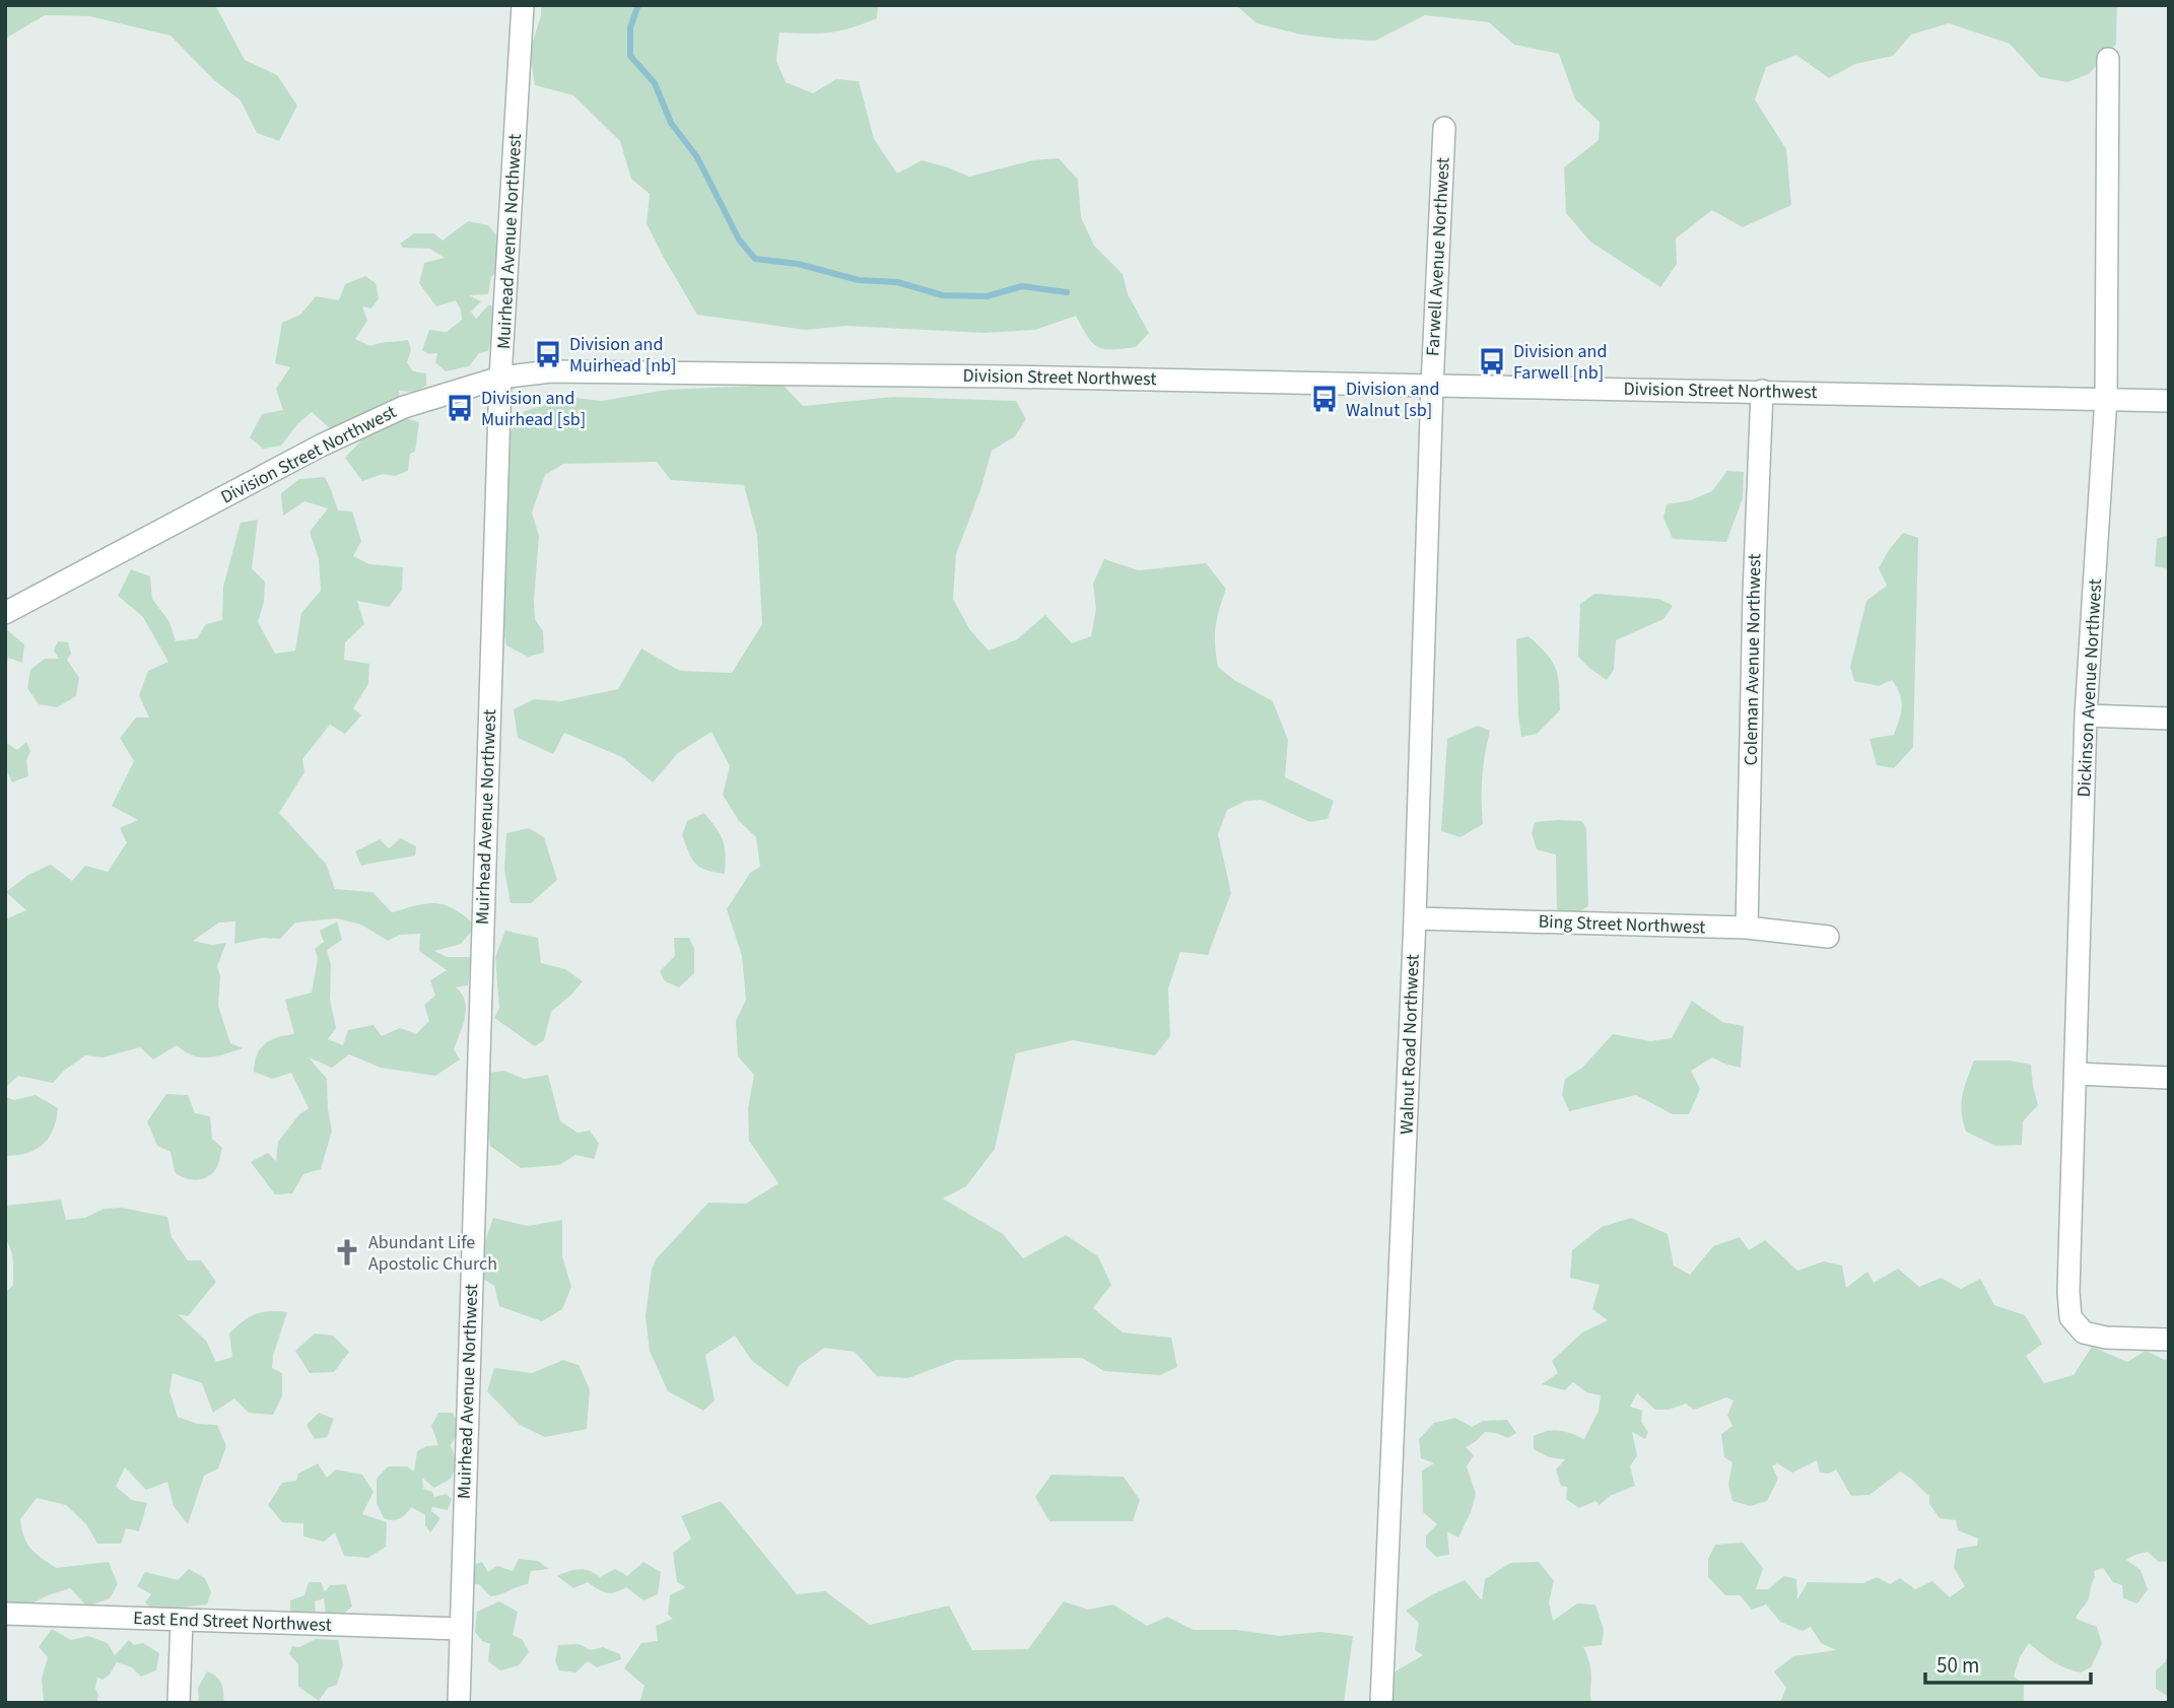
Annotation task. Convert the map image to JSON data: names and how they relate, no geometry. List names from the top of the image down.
{
  "streets": {
    "street": [
      "Muirhead Avenue Northwest",
      "Farwell Avenue Northwest",
      "Division Street Northwest",
      "Coleman Avenue Northwest",
      "Dickinson Avenue Northwest",
      "Bing Street Northwest",
      "Walnut Road Northwest",
      "East End Street Northwest"
    ]
  },
  "crossings": [
    ["Muirhead Avenue Northwest", "Division Street Northwest"],
    ["Muirhead Avenue Northwest", "East End Street Northwest"],
    ["Farwell Avenue Northwest", "Division Street Northwest"],
    ["Farwell Avenue Northwest", "Walnut Road Northwest"],
    ["Division Street Northwest", "Coleman Avenue Northwest"],
    ["Division Street Northwest", "Dickinson Avenue Northwest"],
    ["Division Street Northwest", "Walnut Road Northwest"],
    ["Coleman Avenue Northwest", "Bing Street Northwest"],
    ["Bing Street Northwest", "Walnut Road Northwest"]
  ],
  "places": {
    "bus stop": [
      "Division and Muirhead [nb]",
      "Division and Farwell [nb]",
      "Division and Walnut [sb]",
      "Division and Muirhead [sb]"
    ],
    "church": ["Abundant Life Apostolic Church"]
  },
  "scale_bar": "50 m"
}
